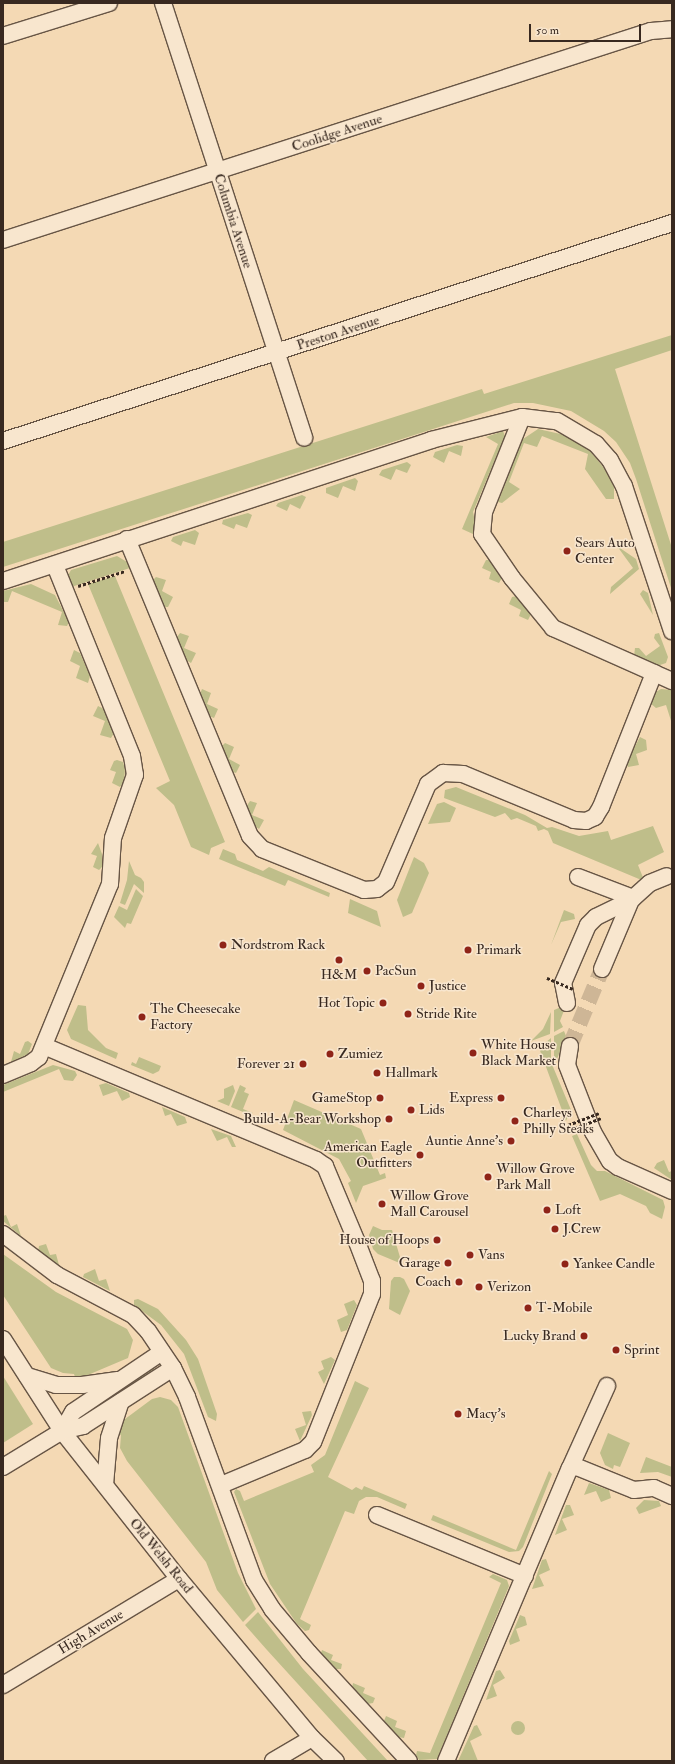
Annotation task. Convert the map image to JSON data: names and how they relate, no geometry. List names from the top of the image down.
{
  "streets": {
    "street": [
      "Coolidge Avenue",
      "Columbia Avenue",
      "Preston Avenue",
      "Old Welsh Road",
      "High Avenue"
    ]
  },
  "crossings": [
    ["Coolidge Avenue", "Columbia Avenue"],
    ["Columbia Avenue", "Preston Avenue"],
    ["Old Welsh Road", "High Avenue"]
  ],
  "places": [
    "Sears Auto Center",
    "Nordstrom Rack",
    "Primark",
    "H&M",
    "PacSun",
    "Justice",
    "Hot Topic",
    "Stride Rite",
    "The Cheesecake Factory",
    "White House Black Market",
    "Zumiez",
    "Forever 21",
    "Hallmark",
    "GameStop",
    "Express",
    "Lids",
    "Build-A-Bear Workshop",
    "Charleys Philly Steaks",
    "Auntie Anne's",
    "American Eagle Outfitters",
    "Willow Grove Park Mall",
    "Willow Grove Mall Carousel",
    "Loft",
    "J.Crew",
    "House of Hoops",
    "Vans",
    "Garage",
    "Yankee Candle",
    "Coach",
    "Verizon",
    "T-Mobile",
    "Lucky Brand",
    "Sprint",
    "Macy's"
  ],
  "scale_bar": "50 m"
}
